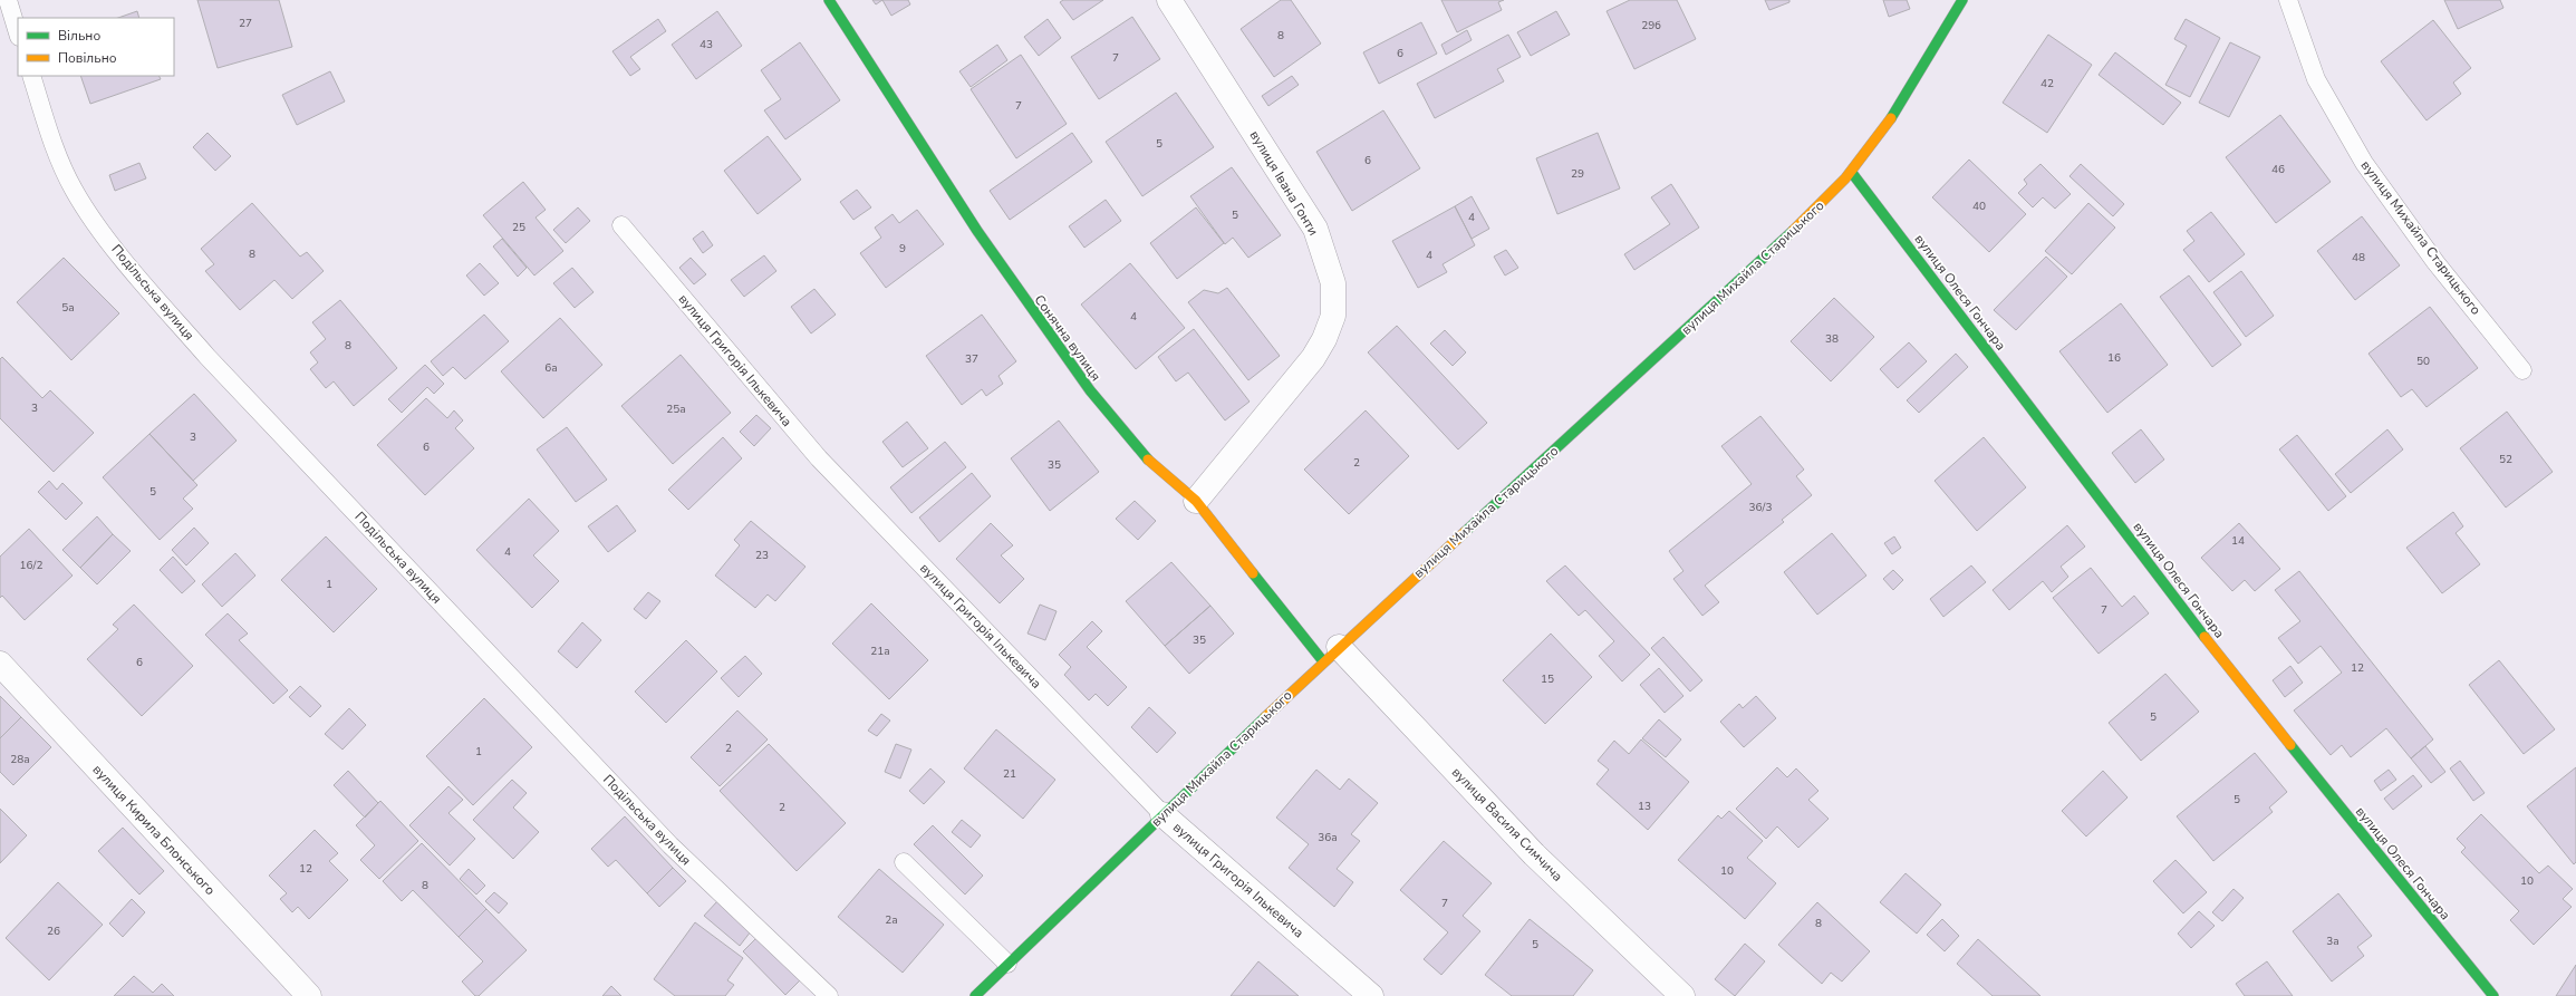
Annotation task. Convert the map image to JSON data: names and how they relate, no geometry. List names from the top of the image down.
{
  "streets": {
    "street": [
      "вулиця Івана Гонти",
      "вулиця Михайла Старицького",
      "вулиця Олеся Гончара",
      "Сонячна вулиця",
      "вулиця Григорія Ількевича",
      "вулиця Василя Симчича",
      "вулиця Кирила Блонського"
    ],
    "lane": ["Подільська вулиця"]
  },
  "crossings": [
    ["вулиця Івана Гонти", "Сонячна вулиця"],
    ["вулиця Михайла Старицького", "вулиця Олеся Гончара"],
    ["вулиця Михайла Старицького", "Сонячна вулиця"],
    ["вулиця Михайла Старицького", "вулиця Григорія Ількевича"],
    ["вулиця Михайла Старицького", "вулиця Василя Симчича"],
    ["Сонячна вулиця", "вулиця Василя Симчича"]
  ],
  "house_numbers": [
    "27",
    "29б",
    "8",
    "43",
    "6",
    "7",
    "42",
    "7",
    "5",
    "6",
    "46",
    "29",
    "40",
    "5",
    "4",
    "25",
    "9",
    "8",
    "4",
    "48",
    "5а",
    "4",
    "38",
    "8",
    "16",
    "37",
    "50",
    "6а",
    "3",
    "25а",
    "3",
    "6",
    "52",
    "2",
    "35",
    "5",
    "36/3",
    "14",
    "4",
    "23",
    "16/2",
    "1",
    "7",
    "35",
    "21а",
    "6",
    "12",
    "15",
    "5",
    "2",
    "1",
    "28а",
    "21",
    "5",
    "13",
    "2",
    "36а",
    "12",
    "10",
    "10",
    "8",
    "7",
    "2а",
    "8",
    "26",
    "3а",
    "5"
  ],
  "legend": ["Вільно", "Повільно"]
}
